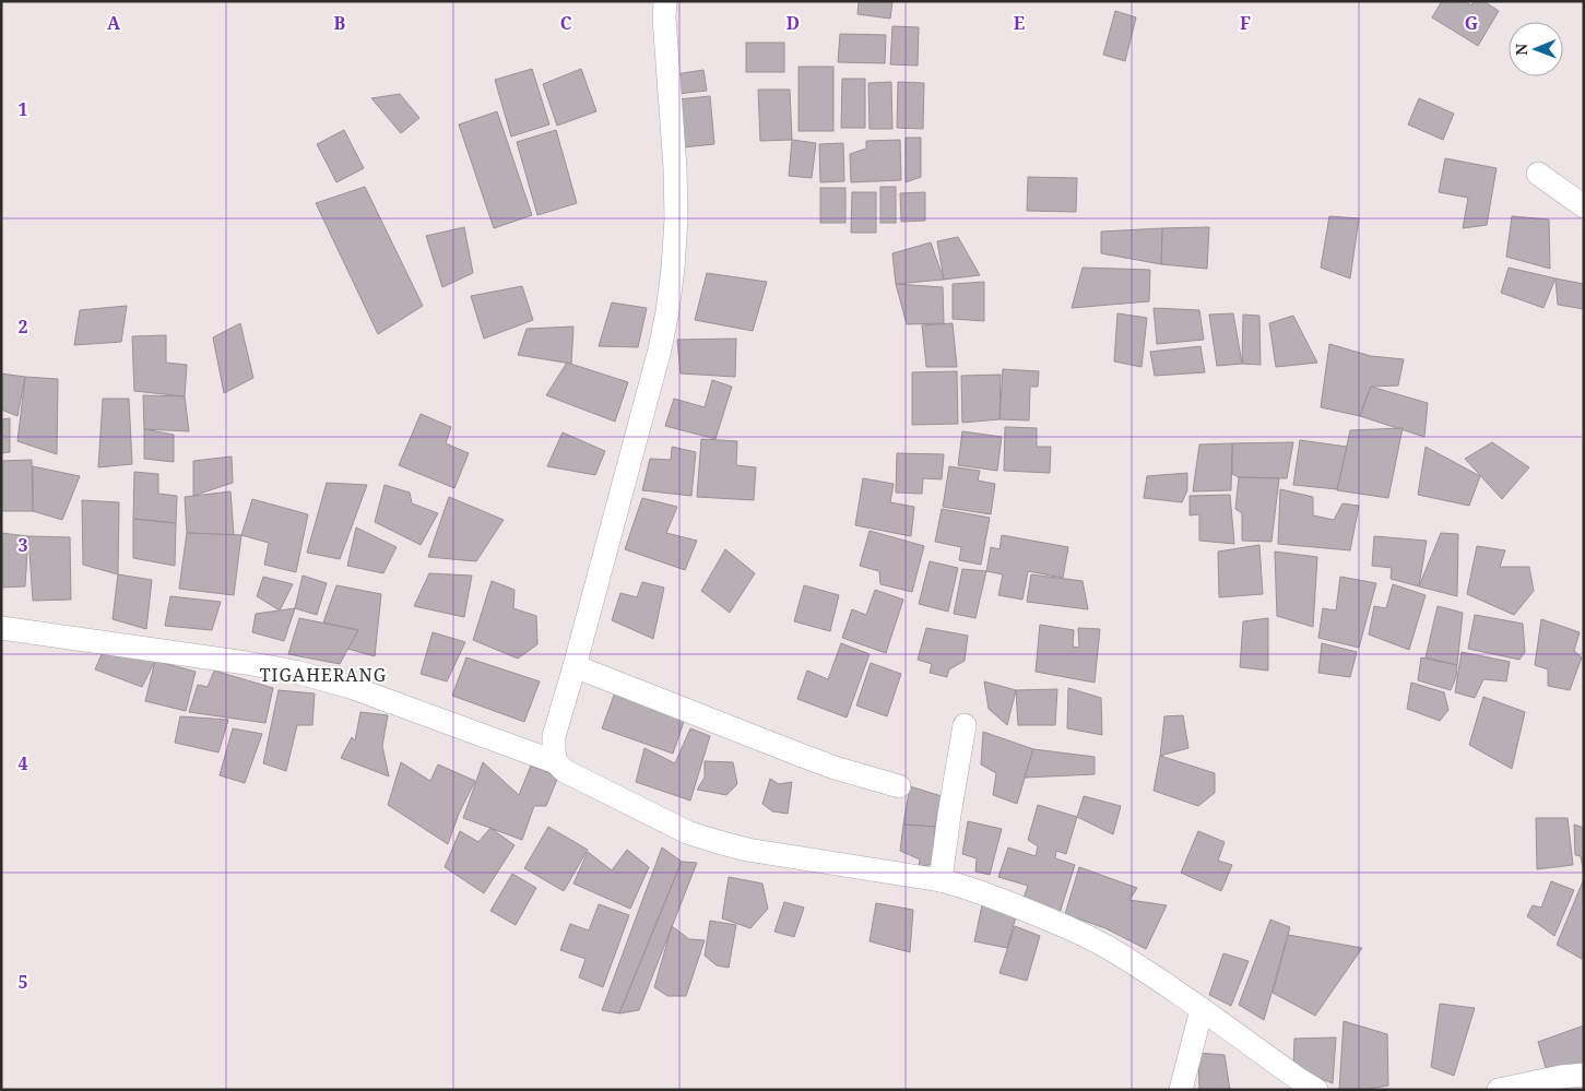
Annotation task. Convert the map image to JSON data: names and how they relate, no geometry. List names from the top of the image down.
{
  "districts": ["TIGAHERANG"],
  "north": "left",
  "grid": {
    "columns": [
      "A",
      "B",
      "C",
      "D",
      "E",
      "F",
      "G"
    ],
    "rows": [
      "1",
      "2",
      "3",
      "4",
      "5"
    ]
  }
}
